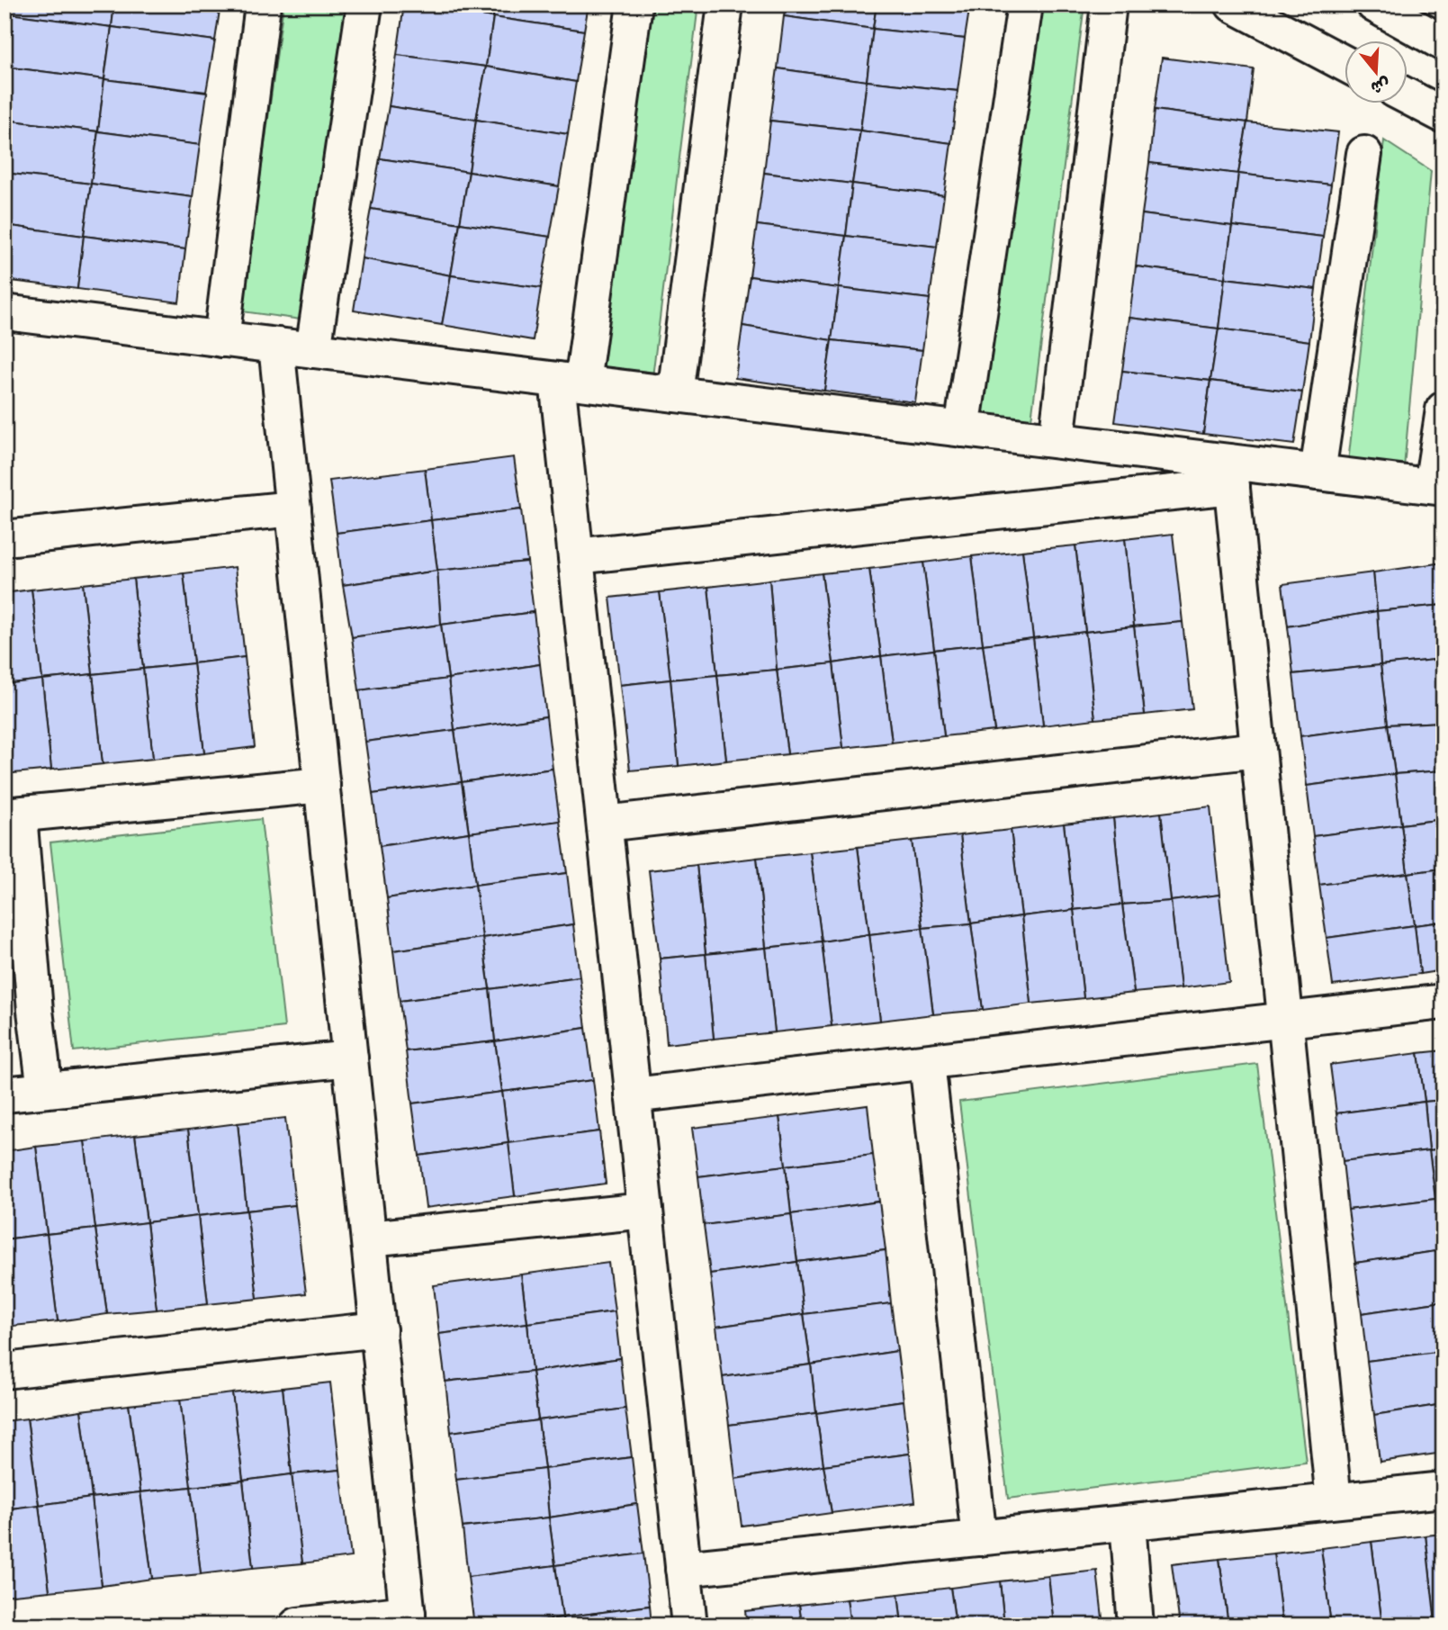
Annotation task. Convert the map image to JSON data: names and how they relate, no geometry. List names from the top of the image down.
{
  "north": "bottom"
}
